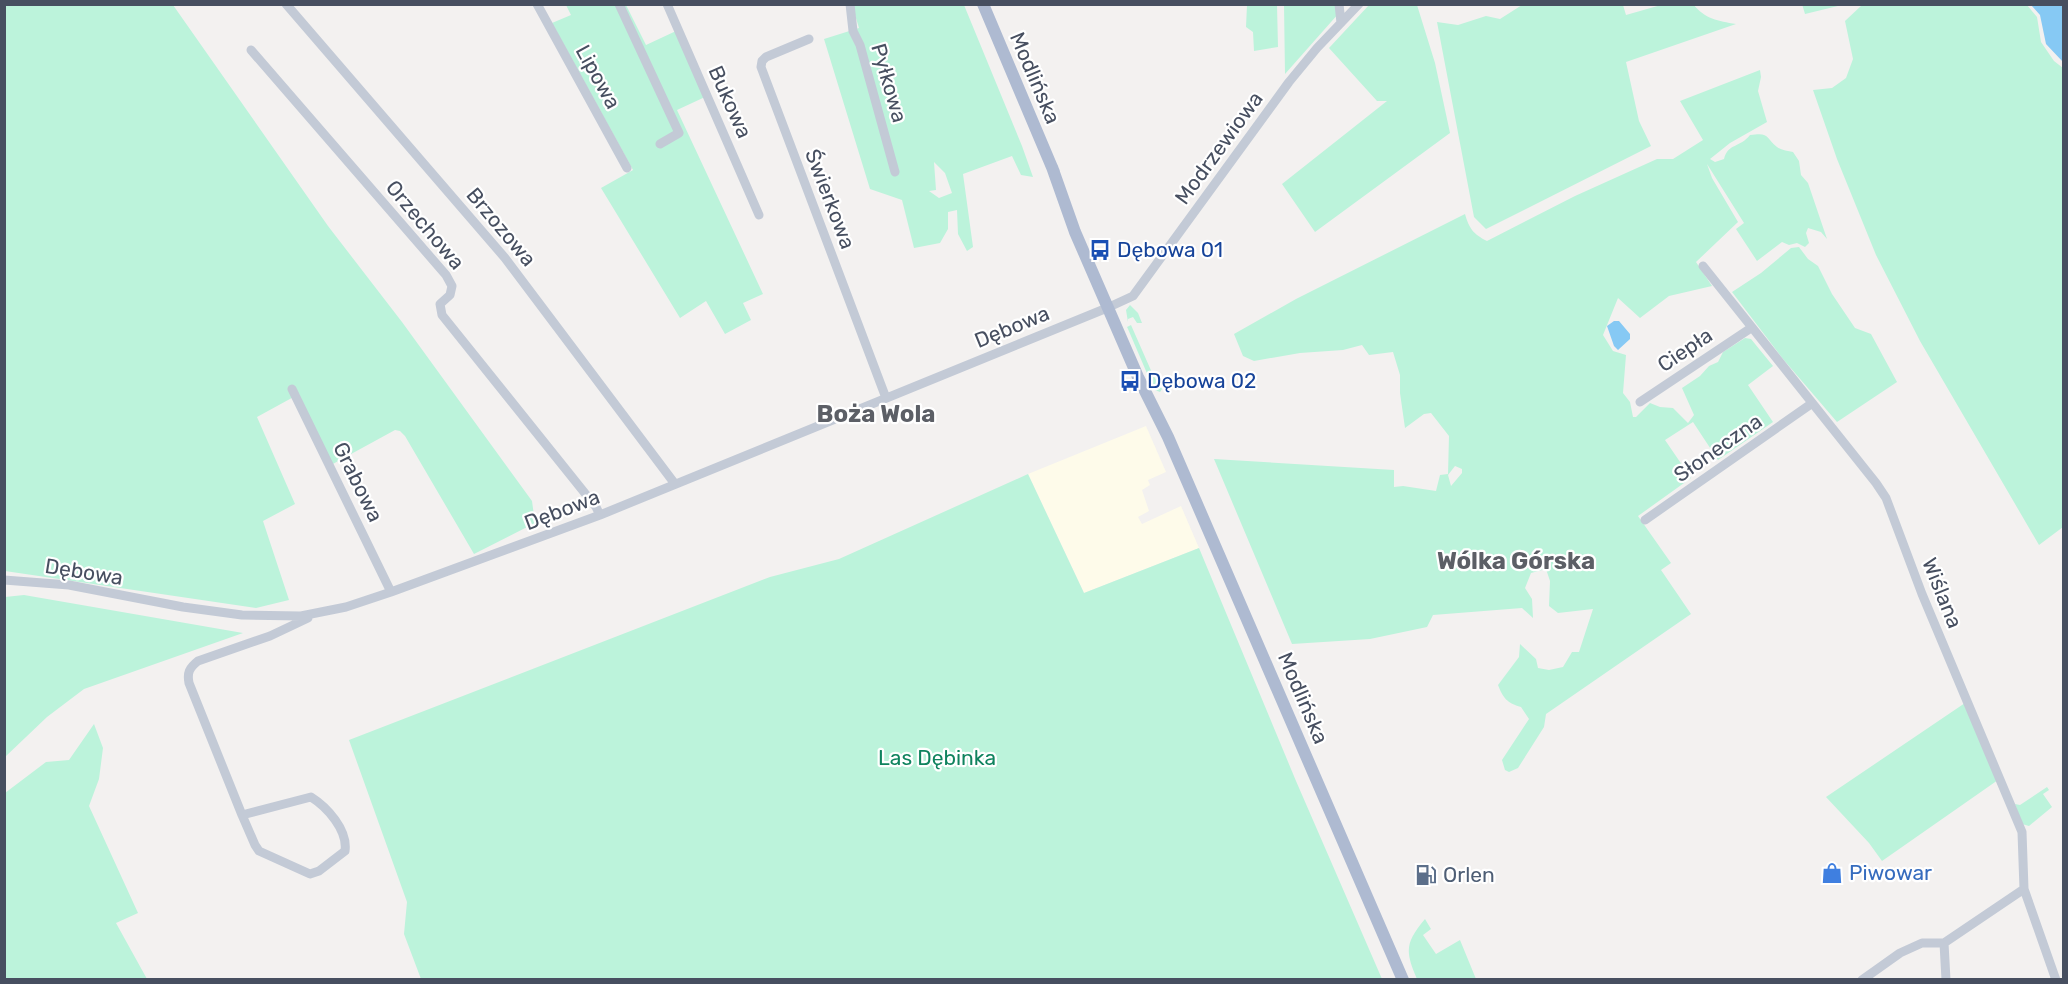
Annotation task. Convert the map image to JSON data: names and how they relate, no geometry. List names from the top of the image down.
{
  "streets": {
    "main road": ["Modlińska"],
    "street": [
      "Lipowa",
      "Pyłkowa",
      "Bukowa",
      "Modrzewiowa",
      "Świerkowa",
      "Orzechowa",
      "Brzozowa",
      "Dębowa",
      "Ciepła",
      "Słoneczna",
      "Grabowa",
      "Wiślana"
    ]
  },
  "crossings": [
    ["Modlińska", "Modrzewiowa"],
    ["Modlińska", "Dębowa"],
    ["Modrzewiowa", "Dębowa"],
    ["Świerkowa", "Dębowa"],
    ["Orzechowa", "Dębowa"],
    ["Brzozowa", "Dębowa"],
    ["Dębowa", "Grabowa"],
    ["Ciepła", "Wiślana"],
    ["Słoneczna", "Wiślana"]
  ],
  "districts": ["Boża Wola", "Wólka Górska"],
  "parks": ["Las Dębinka"],
  "places": {
    "bus stop": ["Dębowa 01", "Dębowa 02"],
    "shop": ["Piwowar"],
    "fuel station": ["Orlen"]
  }
}
